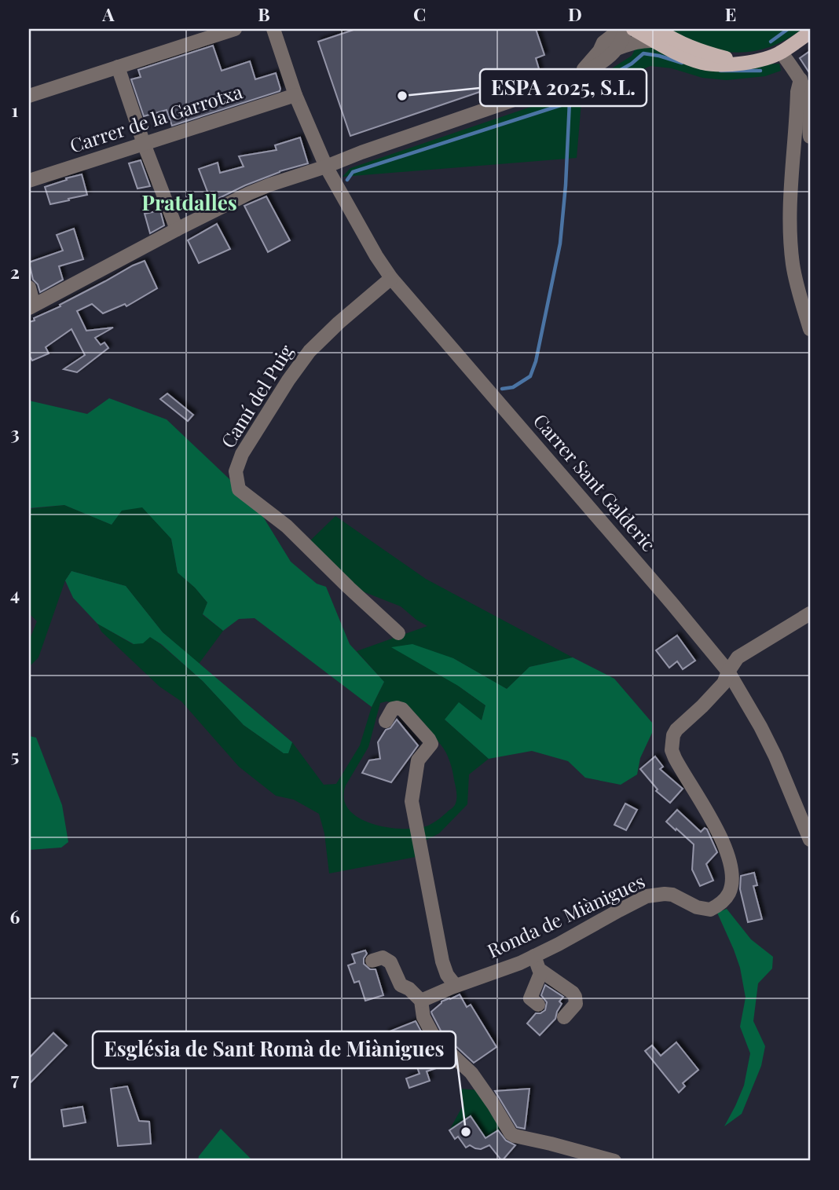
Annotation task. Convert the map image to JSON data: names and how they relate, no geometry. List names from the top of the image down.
{
  "streets": {
    "street": [
      "Carrer de la Garrotxa",
      "Camí del Puig",
      "Carrer Sant Galderic",
      "Ronda de Miànigues"
    ]
  },
  "crossings": [
    ["Carrer de la Garrotxa", "Carrer Sant Galderic"],
    ["Camí del Puig", "Carrer Sant Galderic"],
    ["Carrer Sant Galderic", "Ronda de Miànigues"]
  ],
  "districts": ["Pratdalles"],
  "places": ["ESPA 2025, S.L.", "Església de Sant Romà de Miànigues"],
  "grid": {
    "columns": [
      "A",
      "B",
      "C",
      "D",
      "E"
    ],
    "rows": [
      "1",
      "2",
      "3",
      "4",
      "5",
      "6",
      "7"
    ]
  }
}
